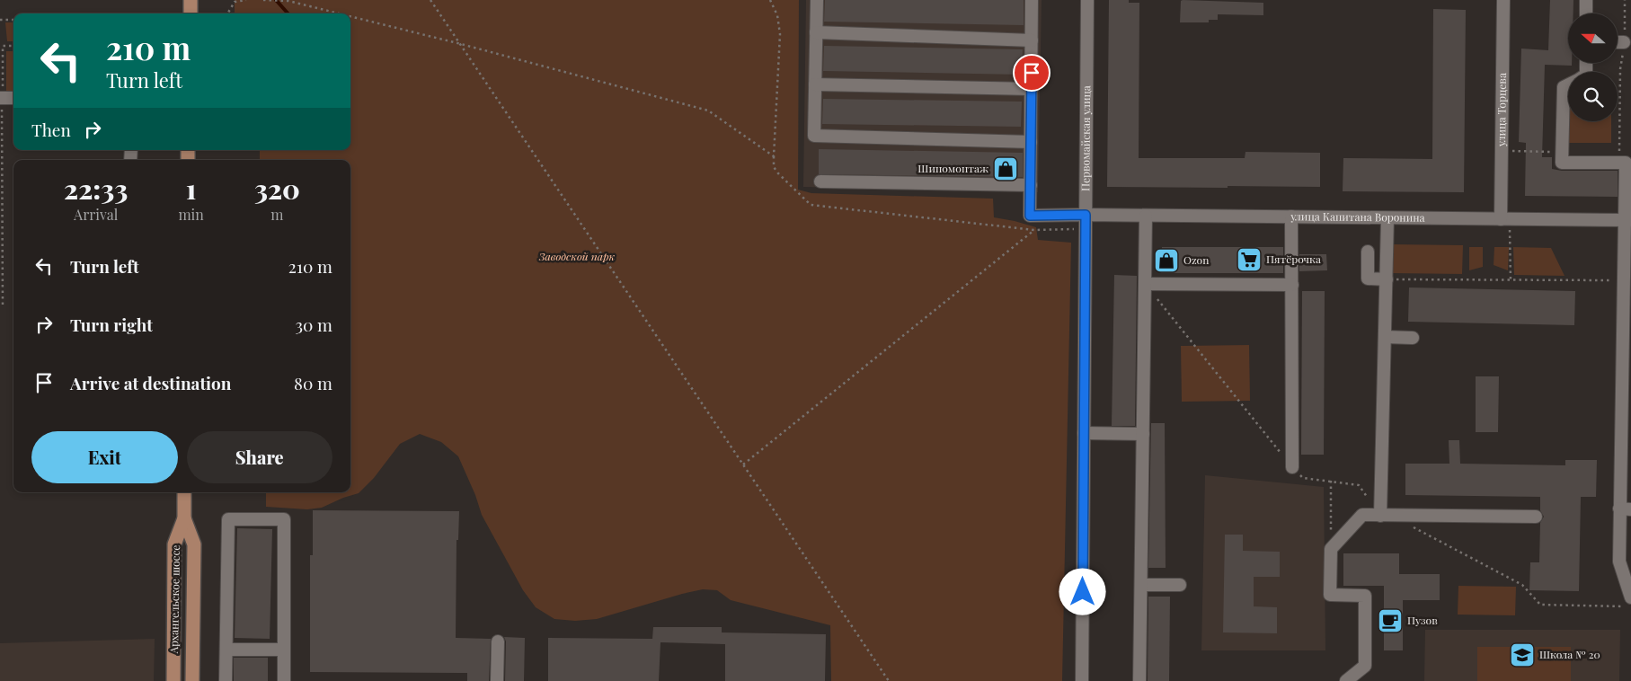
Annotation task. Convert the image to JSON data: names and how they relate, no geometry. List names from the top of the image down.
{
  "streets": {
    "main road": ["Архангельское шоссе"],
    "street": ["улица Торцева", "Первомайская улица", "улица Капитана Воронина"]
  },
  "crossings": [
    ["улица Торцева", "улица Капитана Воронина"],
    ["Первомайская улица", "улица Капитана Воронина"]
  ],
  "parks": ["Заводской парк"],
  "places": {
    "shop": ["Шиномонтаж", "Ozon"],
    "supermarket": ["Пятёрочка"],
    "cafe": ["Пузов"],
    "school or university": ["Школа № 20"]
  },
  "north": "left",
  "page": {
    "turn": ["210 m", "Turn left"],
    "then": "Then",
    "eta": [
      "22:33",
      "Arrival",
      "1",
      "min",
      "320",
      "m"
    ],
    "list": [
      {
        "name": "Turn left",
        "value": "210 m"
      },
      {
        "name": "Turn right",
        "value": "30 m"
      },
      {
        "name": "Arrive at destination",
        "value": "80 m"
      }
    ],
    "buttons": ["Exit", "Share"]
  }
}
